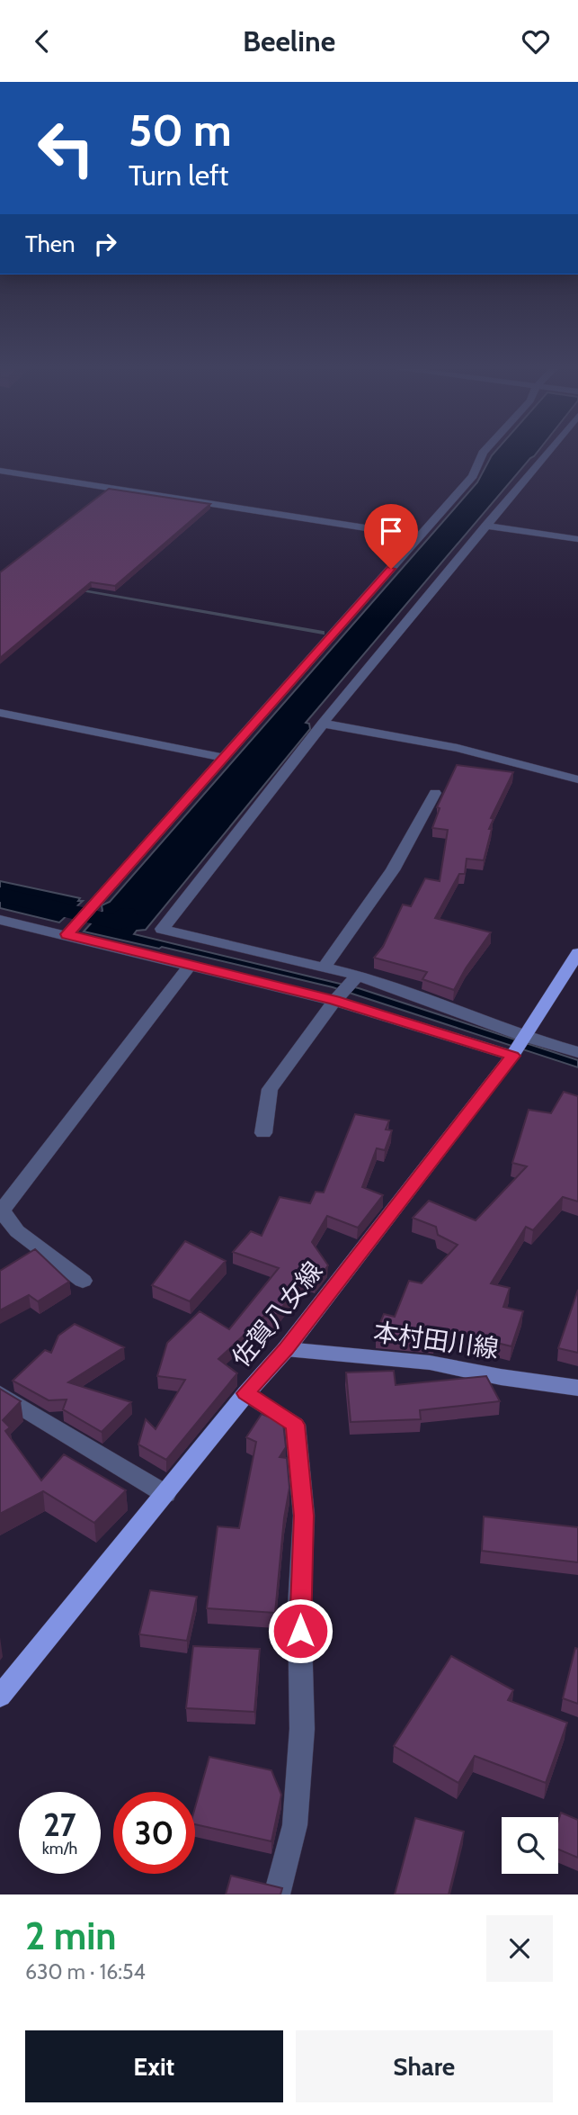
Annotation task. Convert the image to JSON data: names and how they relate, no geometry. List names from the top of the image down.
{
  "streets": {
    "main road": ["佐賀八女線", "本村田川線"]
  },
  "crossings": [
    ["佐賀八女線", "本村田川線"]
  ],
  "page": {
    "header": "Beeline",
    "turn": ["50 m", "Turn left"],
    "then": "Then",
    "speed": "27 km/h",
    "limit": "30",
    "heading": ["2 min", "630 m · 16:54"],
    "buttons": ["Exit", "Share"]
  }
}
